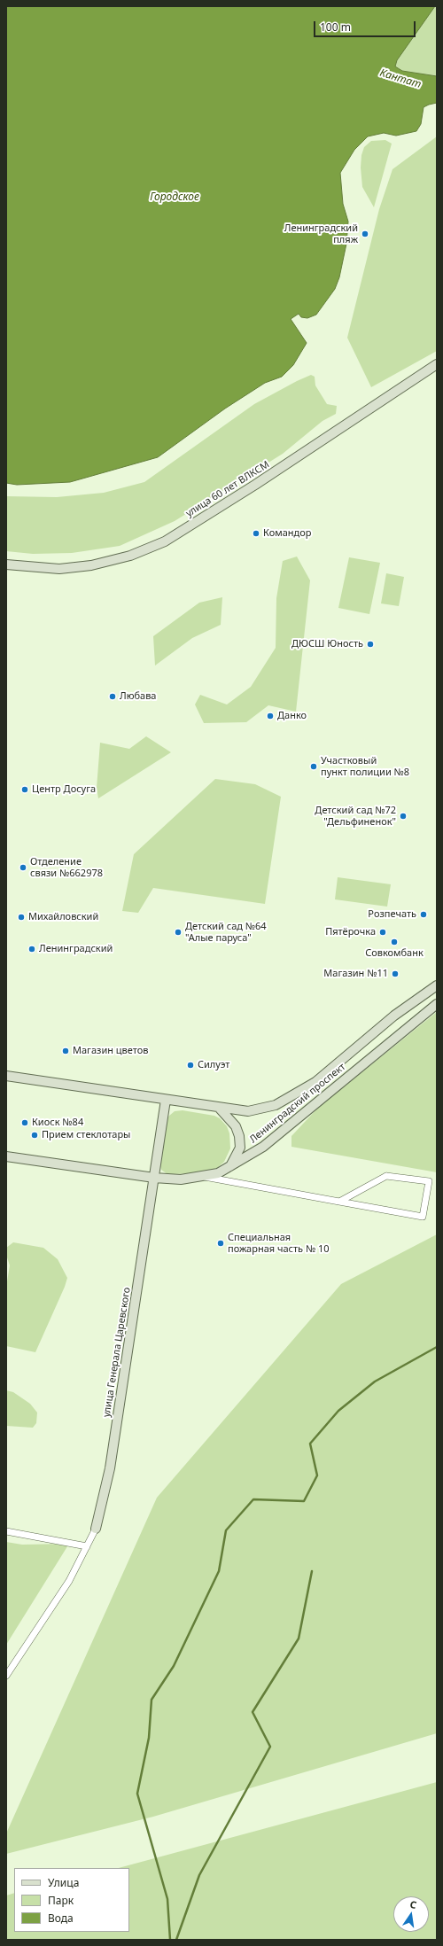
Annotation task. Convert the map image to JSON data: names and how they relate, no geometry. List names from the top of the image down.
{
  "streets": {
    "main road": ["улица 60 лет ВЛКСМ", "Ленинградский проспект", "улица Генерала Царевского"]
  },
  "crossings": [
    ["Ленинградский проспект", "улица Генерала Царевского"]
  ],
  "water": ["Кантат", "Городское"],
  "places": [
    "Ленинградский пляж",
    "Командор",
    "ДЮСШ Юность",
    "Любава",
    "Данко",
    "Участковый пункт полиции №8",
    "Центр Досуга",
    "Детский сад №72 \"Дельфиненок\"",
    "Отделение связи №662978",
    "Розпечать",
    "Михайловский",
    "Детский сад №64 \"Алые паруса\"",
    "Пятёрочка",
    "Совкомбанк",
    "Ленинградский",
    "Магазин №11",
    "Магазин цветов",
    "Силуэт",
    "Киоск №84",
    "Прием стеклотары",
    "Специальная пожарная часть № 10"
  ],
  "legend": ["Улица", "Парк", "Вода"],
  "scale_bar": "100 m",
  "north": "top"
}
